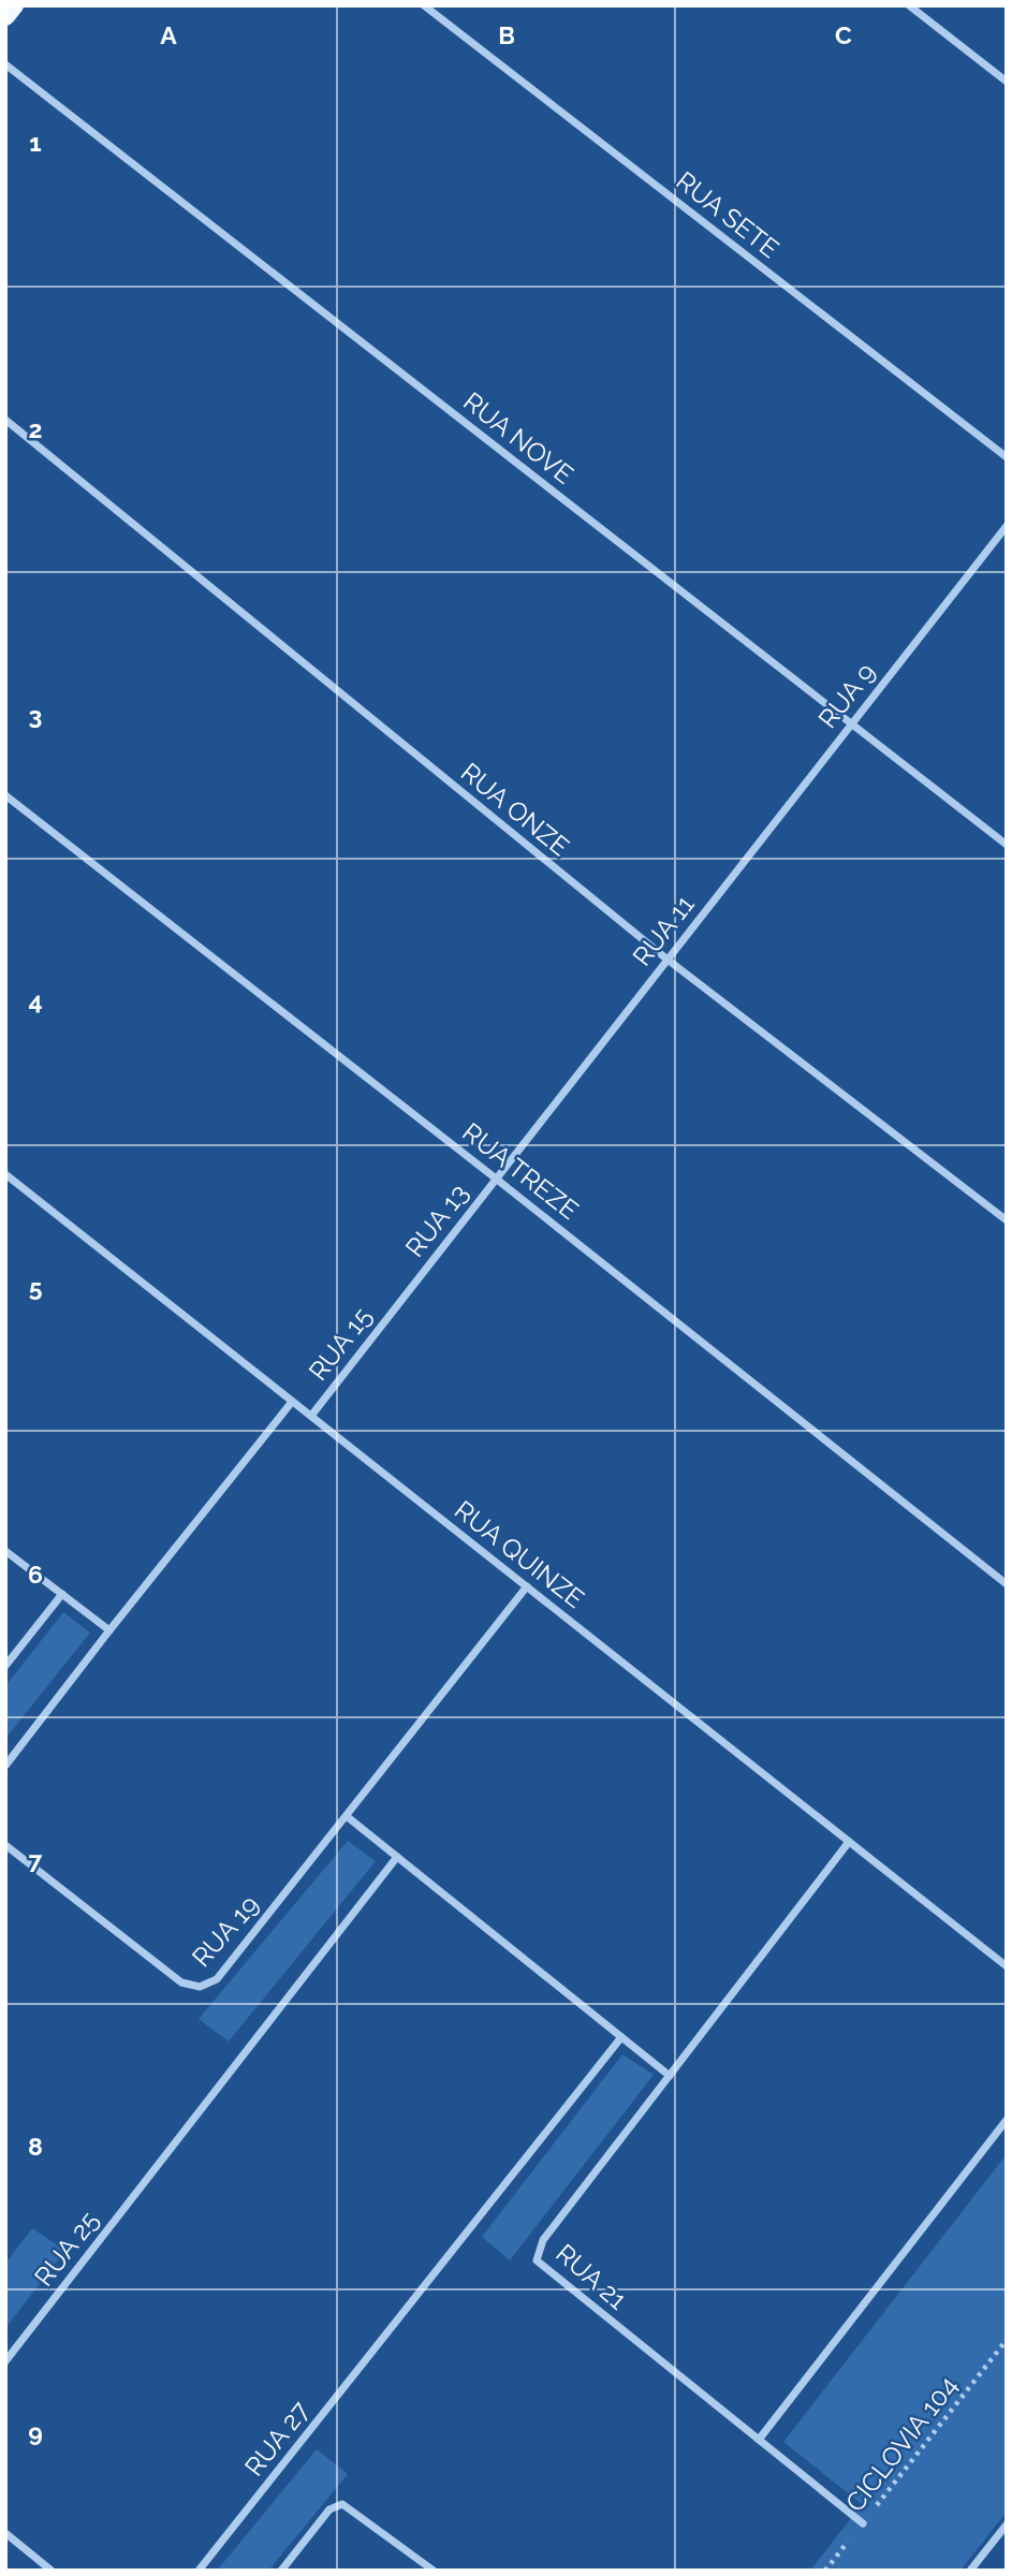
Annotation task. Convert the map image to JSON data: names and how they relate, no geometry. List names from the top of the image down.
{
  "streets": {
    "street": [
      "RUA SETE",
      "RUA NOVE",
      "RUA 9",
      "RUA ONZE",
      "RUA 11",
      "RUA TREZE",
      "RUA 13",
      "RUA 15",
      "RUA QUINZE",
      "RUA 19",
      "RUA 25",
      "RUA 21",
      "RUA 27"
    ],
    "path": ["CICLOVIA 104"]
  },
  "crossings": [
    ["RUA NOVE", "RUA 9"],
    ["RUA 9", "RUA 11"],
    ["RUA ONZE", "RUA 11"],
    ["RUA 11", "RUA 13"],
    ["RUA TREZE", "RUA 13"],
    ["RUA 13", "RUA 15"],
    ["RUA 15", "RUA QUINZE"],
    ["RUA QUINZE", "RUA 19"],
    ["RUA QUINZE", "RUA 21"],
    ["RUA 21", "CICLOVIA 104"]
  ],
  "grid": {
    "columns": ["A", "B", "C"],
    "rows": [
      "1",
      "2",
      "3",
      "4",
      "5",
      "6",
      "7",
      "8",
      "9"
    ]
  }
}
